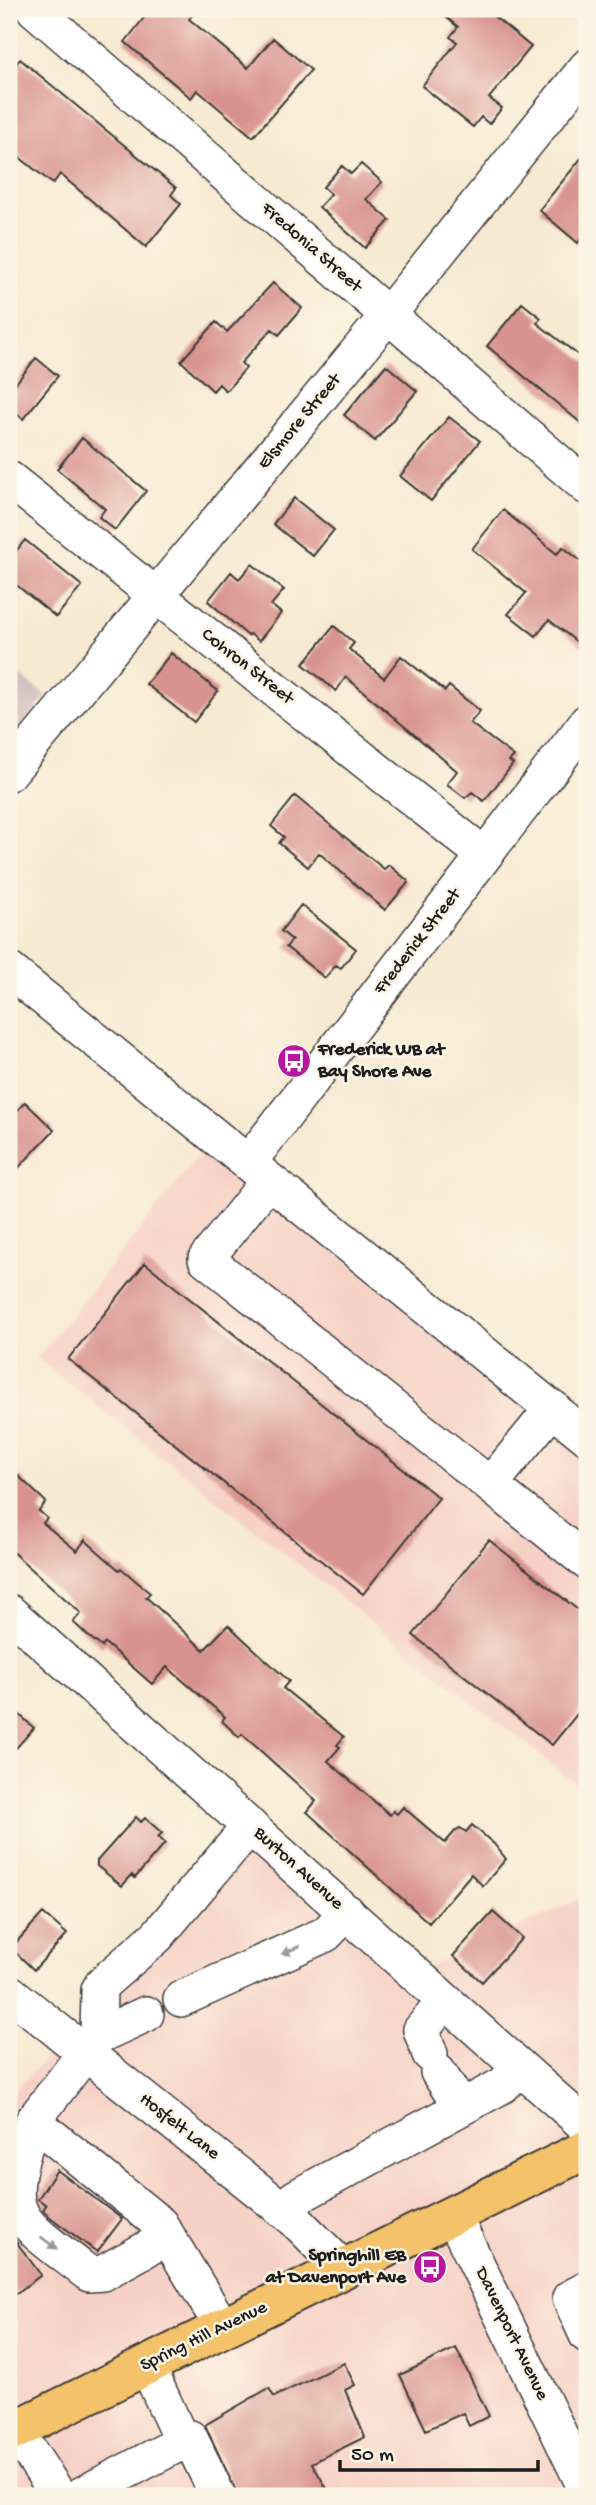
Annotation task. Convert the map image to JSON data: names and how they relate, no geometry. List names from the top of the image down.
{
  "streets": {
    "main road": ["Spring Hill Avenue"],
    "street": [
      "Fredonia Street",
      "Elsmore Street",
      "Cohron Street",
      "Frederick Street",
      "Burton Avenue",
      "Hosfelt Lane",
      "Davenport Avenue"
    ]
  },
  "crossings": [
    ["Fredonia Street", "Elsmore Street"],
    ["Elsmore Street", "Cohron Street"],
    ["Cohron Street", "Frederick Street"],
    ["Hosfelt Lane", "Spring Hill Avenue"],
    ["Davenport Avenue", "Spring Hill Avenue"]
  ],
  "places": {
    "bus stop": ["Frederick WB at Bay Shore Ave", "Springhill EB at Davenport Ave"]
  },
  "scale_bar": "50 m"
}
